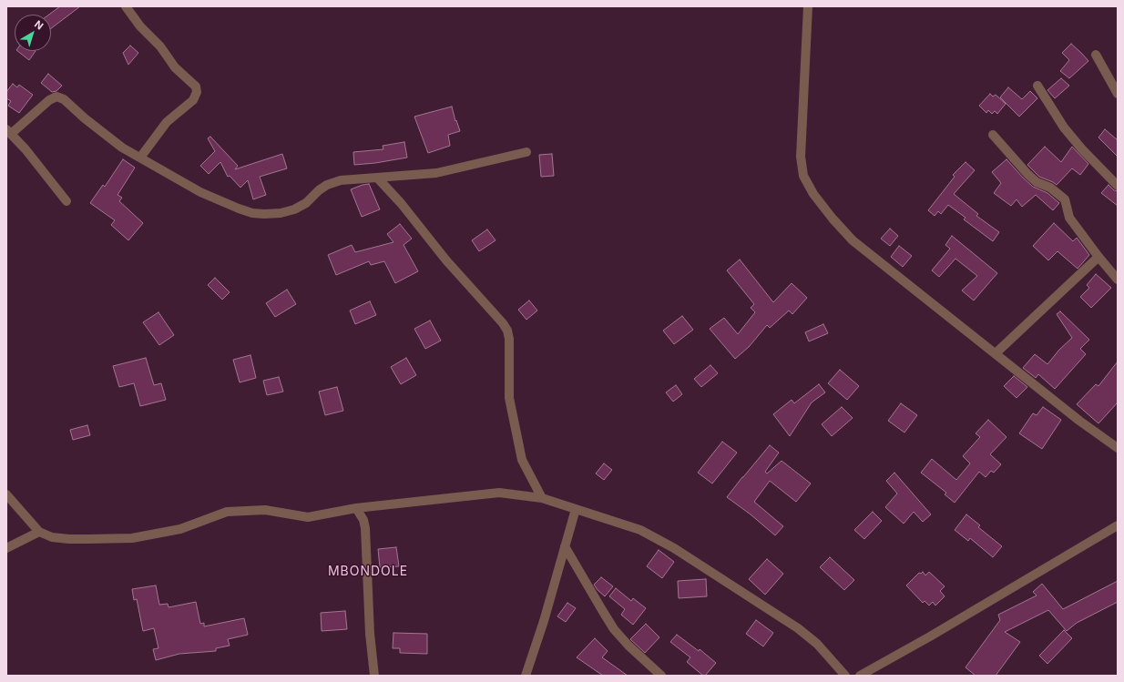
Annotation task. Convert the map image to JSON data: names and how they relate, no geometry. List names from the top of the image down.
{
  "districts": ["MBONDOLE"],
  "north": "top right"
}
